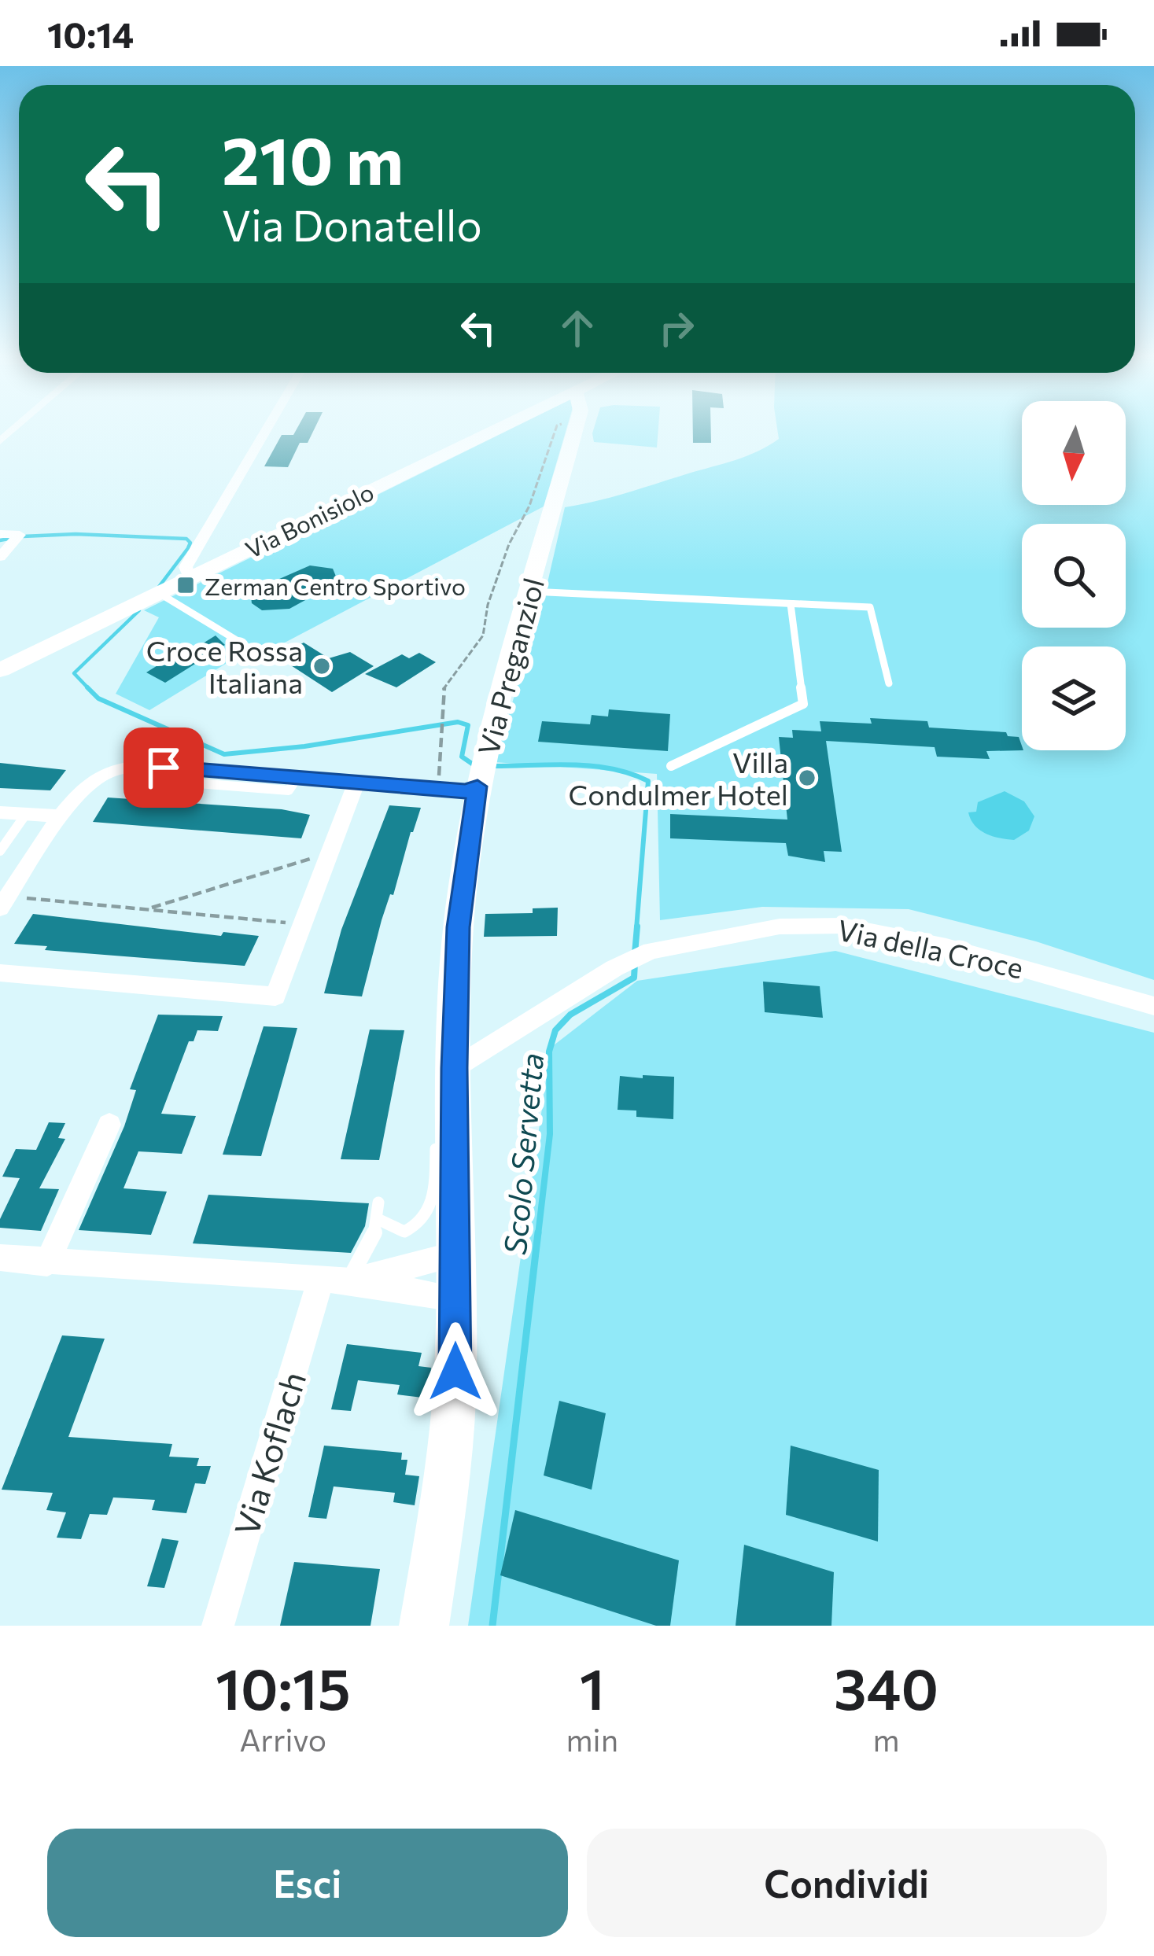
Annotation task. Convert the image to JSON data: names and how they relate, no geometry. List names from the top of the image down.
{
  "streets": {
    "street": [
      "Via Bonisiolo",
      "Via Preganziol",
      "Via della Croce",
      "Via Koflach"
    ]
  },
  "crossings": [
    ["Via Preganziol", "Via della Croce"]
  ],
  "water": ["Scolo Servetta"],
  "places": {
    "transit": ["Zerman Centro Sportivo"],
    "other": ["Croce Rossa Italiana", "Villa Condulmer Hotel"]
  },
  "north": "bottom",
  "page": {
    "status": "10:14",
    "turn": ["210 m", "Via Donatello"],
    "eta": [
      "10:15",
      "Arrivo",
      "1",
      "min",
      "340",
      "m"
    ],
    "buttons": ["Esci", "Condividi"]
  }
}
